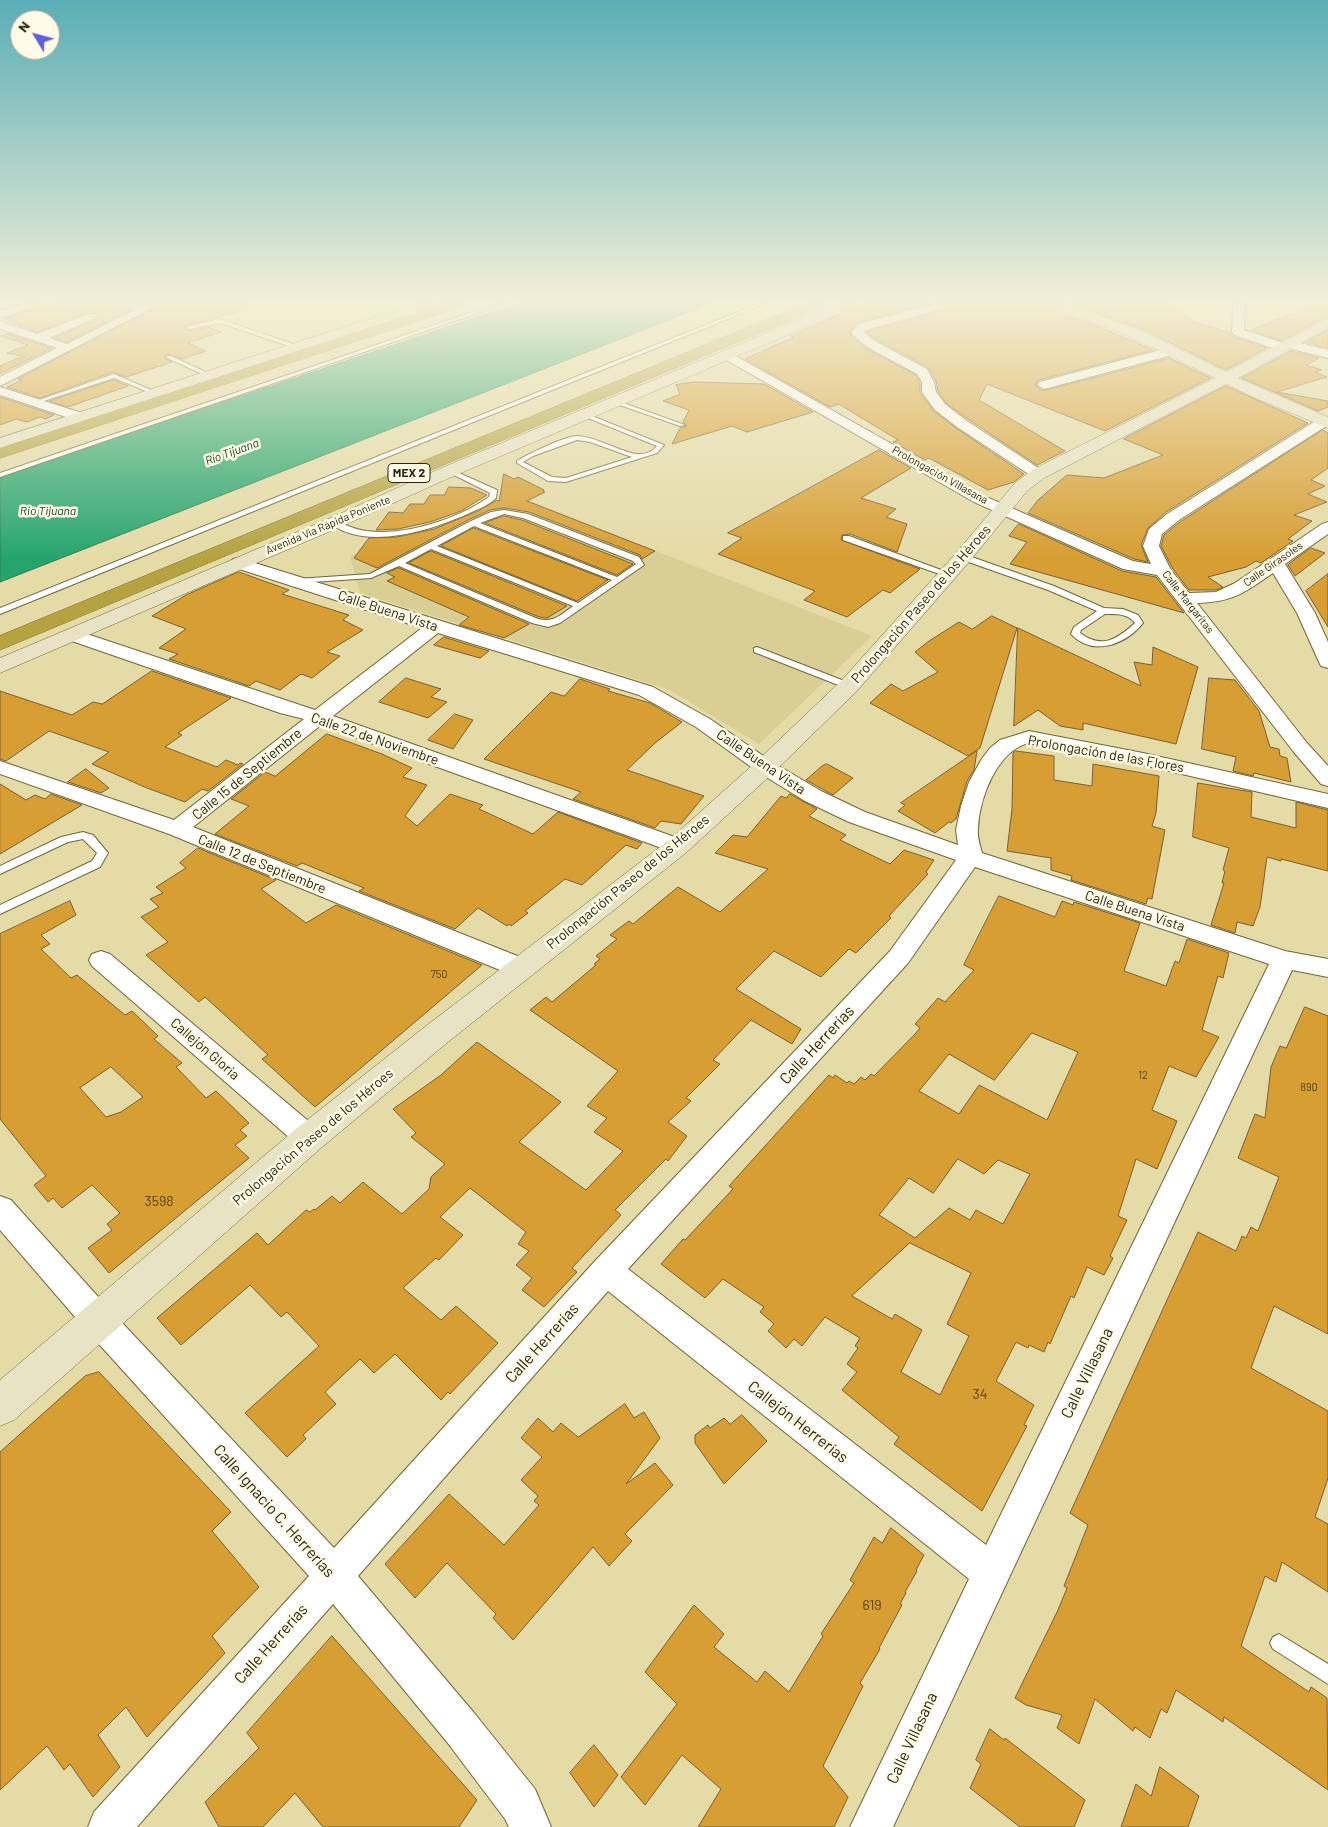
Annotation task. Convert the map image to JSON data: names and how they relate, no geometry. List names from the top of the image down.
{
  "streets": {
    "highway": ["MEX 2", "Avenida Vía Rápida Poniente"],
    "street": [
      "Prolongación Villasana",
      "Calle Girasoles",
      "Calle Margaritas",
      "Prolongación Paseo de los Héroes",
      "Calle Buena Vista",
      "Calle 22 de Noviembre",
      "Prolongación de las Flores",
      "Calle 15 de Septiembre",
      "Calle 12 de Septiembre",
      "Calle Herrerías",
      "Callejón Gloria",
      "Calle Villasana",
      "Callejón Herrerías",
      "Calle Ignacio C. Herrerías"
    ]
  },
  "crossings": [
    ["Prolongación Villasana", "Calle Margaritas"],
    ["Prolongación Villasana", "Prolongación Paseo de los Héroes"],
    ["Avenida Vía Rápida Poniente", "Calle Buena Vista"],
    ["Avenida Vía Rápida Poniente", "Calle 22 de Noviembre"],
    ["Calle Girasoles", "Calle Margaritas"],
    ["Prolongación Paseo de los Héroes", "Calle Buena Vista"],
    ["Prolongación Paseo de los Héroes", "Calle 22 de Noviembre"],
    ["Prolongación Paseo de los Héroes", "Calle 12 de Septiembre"],
    ["Prolongación Paseo de los Héroes", "Callejón Gloria"],
    ["Prolongación Paseo de los Héroes", "Calle Ignacio C. Herrerías"],
    ["Calle Buena Vista", "Prolongación de las Flores"],
    ["Calle Buena Vista", "Calle 15 de Septiembre"],
    ["Calle Buena Vista", "Calle Herrerías"],
    ["Calle Buena Vista", "Calle Villasana"],
    ["Calle 22 de Noviembre", "Calle 15 de Septiembre"],
    ["Prolongación de las Flores", "Calle Herrerías"],
    ["Calle 15 de Septiembre", "Calle 12 de Septiembre"],
    ["Calle Herrerías", "Callejón Herrerías"],
    ["Calle Herrerías", "Calle Ignacio C. Herrerías"],
    ["Calle Villasana", "Callejón Herrerías"]
  ],
  "water": ["Río Tijuana", "Rio Tijuana"],
  "house_numbers": [
    "750",
    "12",
    "890",
    "3598",
    "34",
    "619"
  ],
  "north": "top left"
}
